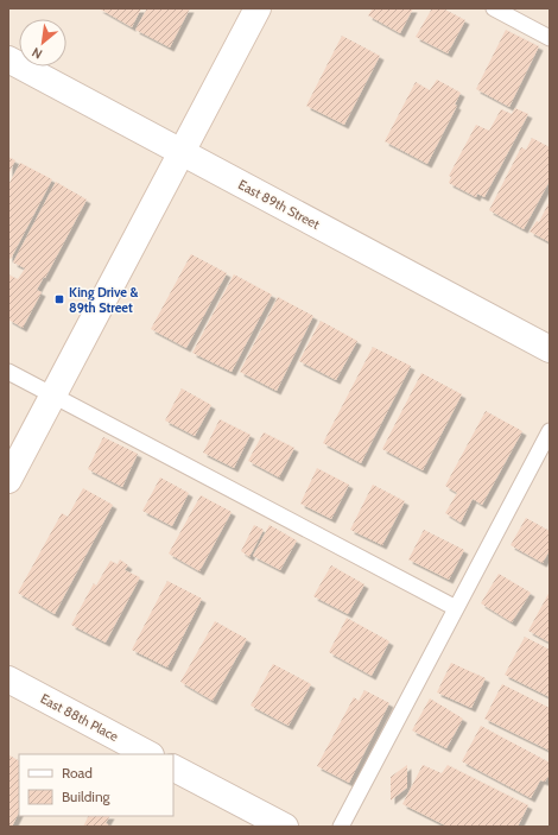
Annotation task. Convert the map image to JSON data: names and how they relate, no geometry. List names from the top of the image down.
{
  "streets": {
    "street": ["East 89th Street", "East 88th Place"]
  },
  "places": {
    "transit": ["King Drive & 89th Street"]
  },
  "legend": ["Road", "Building"],
  "north": "bottom left"
}
